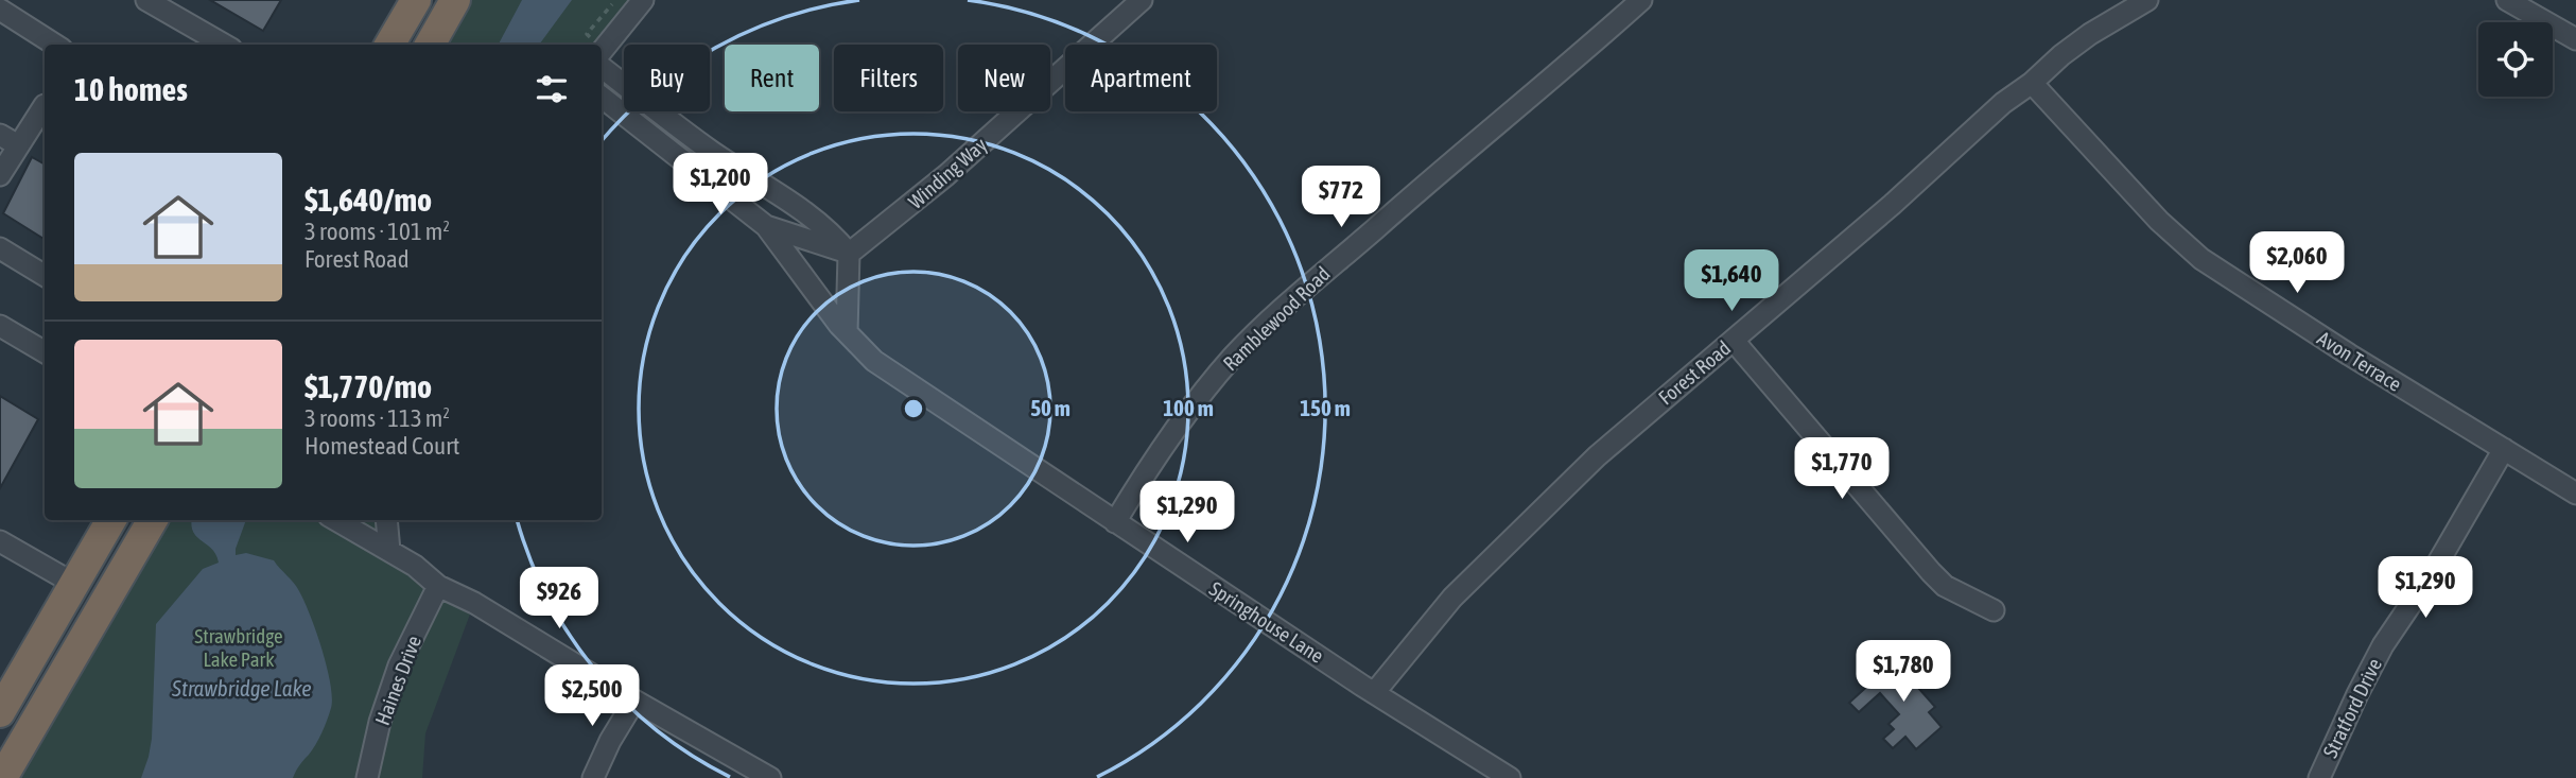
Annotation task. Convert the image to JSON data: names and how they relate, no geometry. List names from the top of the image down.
{
  "streets": {
    "street": [
      "Winding Way",
      "Ramblewood Road",
      "Avon Terrace",
      "Forest Road",
      "Springhouse Lane",
      "Haines Drive",
      "Stratford Drive"
    ]
  },
  "crossings": [
    ["Winding Way", "Springhouse Lane"],
    ["Ramblewood Road", "Springhouse Lane"],
    ["Avon Terrace", "Forest Road"],
    ["Avon Terrace", "Stratford Drive"],
    ["Forest Road", "Springhouse Lane"]
  ],
  "water": ["Strawbridge Lake"],
  "parks": ["Strawbridge Lake Park"],
  "page": {
    "chip": [
      "Buy",
      "Rent",
      "Filters",
      "New",
      "Apartment"
    ],
    "heading": "10 homes",
    "list": [
      {
        "name": "$1,640/mo",
        "note": "3 rooms · 101 m² · Forest Road"
      },
      {
        "name": "$1,770/mo",
        "note": "3 rooms · 113 m² · Homestead Court"
      }
    ],
    "price": [
      "$1,200",
      "$772",
      "$2,060",
      "$1,640",
      "$1,770",
      "$1,290",
      "$1,290",
      "$926",
      "$1,780",
      "$2,500"
    ]
  },
  "rings": ["50 m", "100 m", "150 m"]
}
